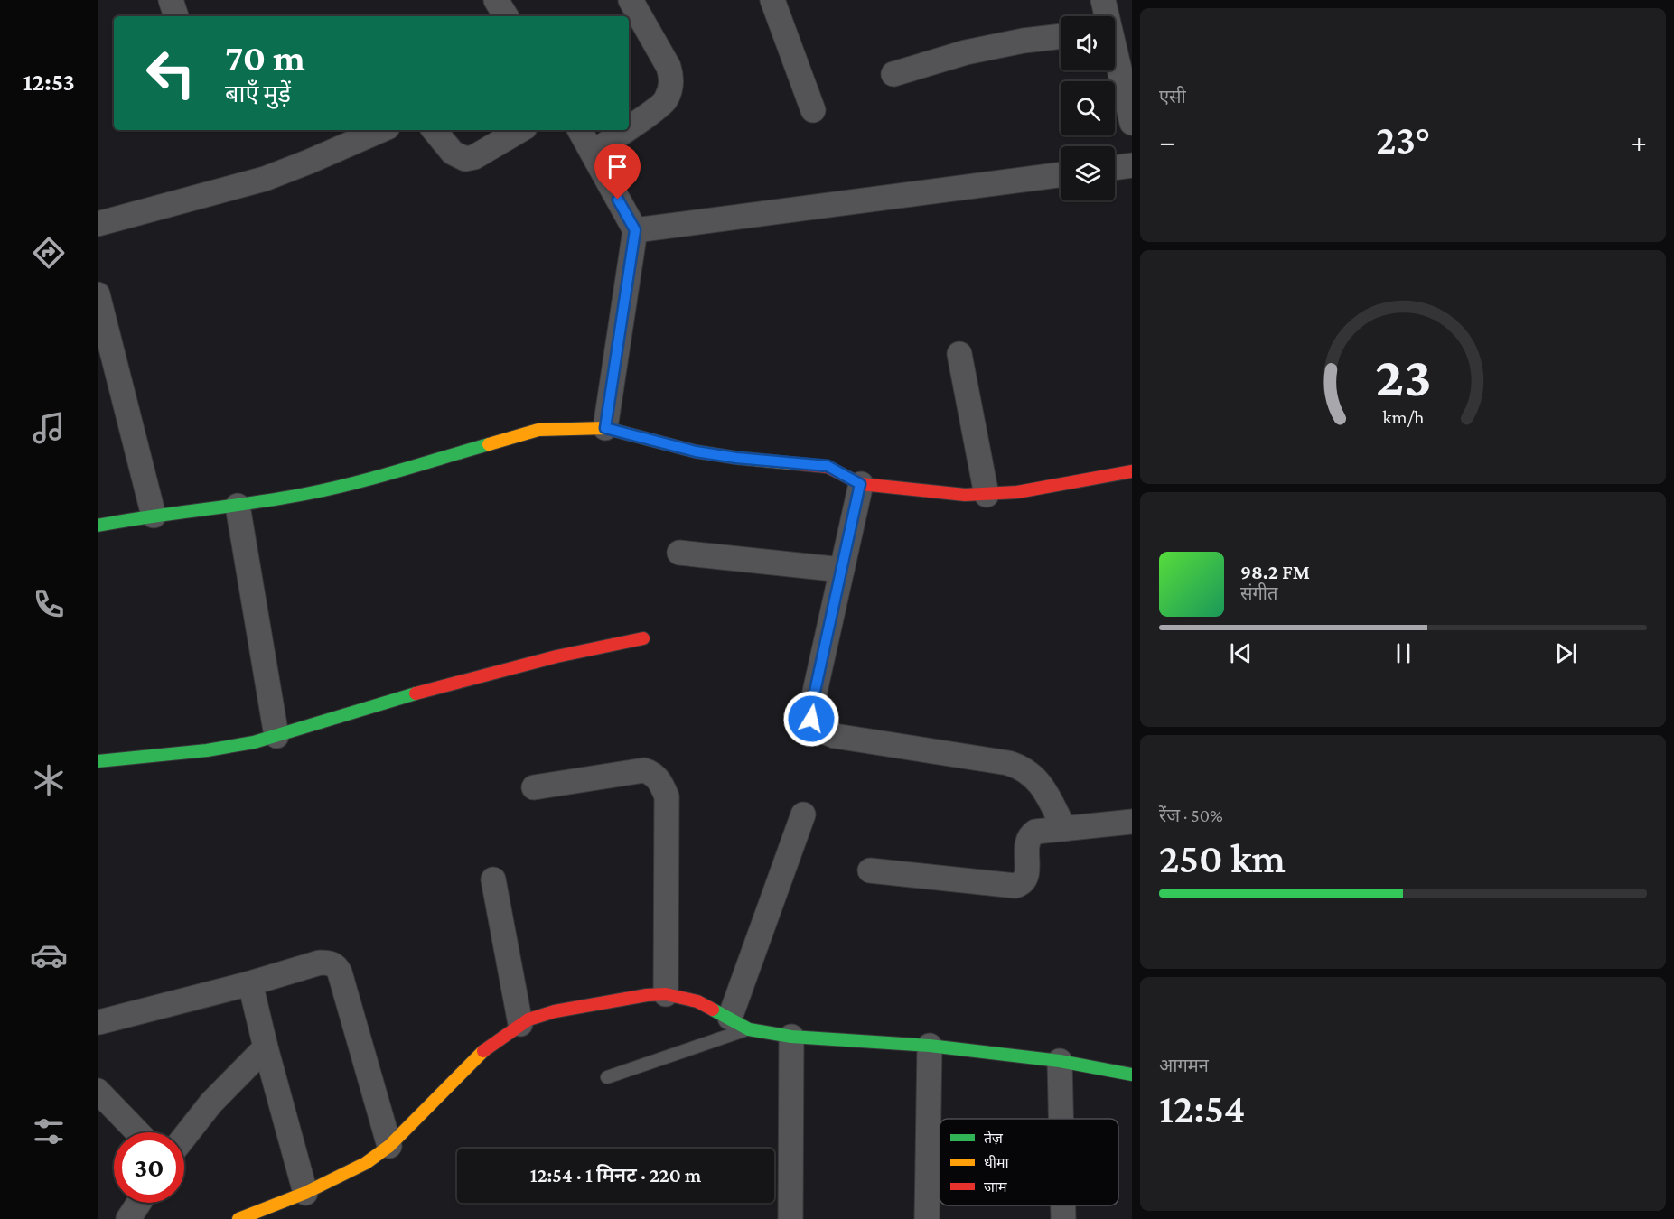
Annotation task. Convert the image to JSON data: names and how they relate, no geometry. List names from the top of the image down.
{
  "legend": ["तेज़", "धीमा", "जाम"],
  "page": {
    "tabs": "12:53",
    "tile": [
      "एसी",
      ["रेंज · 50%", "250 km"],
      ["आगमन", "12:54"]
    ],
    "turn": ["70 m", "बाएँ मुड़ें"],
    "heat": ["−", "23°", "+"],
    "song": ["98.2 FM", "संगीत"],
    "limit": "30",
    "trip": "12:54 · 1 मिनट · 220 m",
    "gauge": ["23", "km/h"]
  }
}
